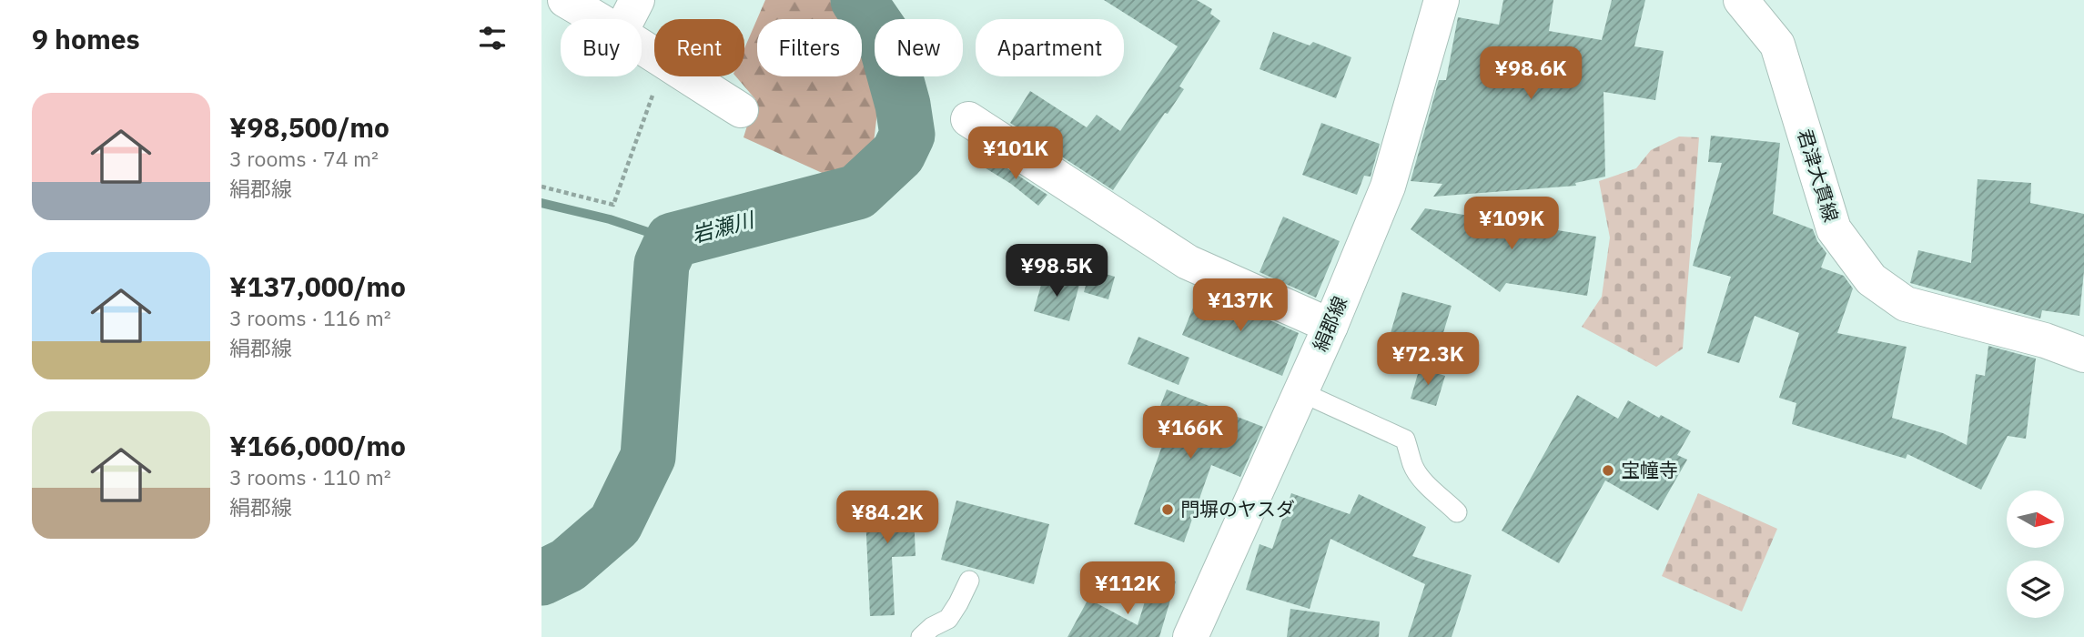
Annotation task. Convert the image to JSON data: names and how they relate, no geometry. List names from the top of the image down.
{
  "streets": {
    "main road": ["君津大貫線", "絹郡線"]
  },
  "water": ["岩瀬川"],
  "places": ["宝幢寺", "門塀のヤスダ"],
  "north": "right",
  "page": {
    "heading": "9 homes",
    "chip": [
      "Buy",
      "Rent",
      "Filters",
      "New",
      "Apartment"
    ],
    "price": [
      "¥98.6K",
      "¥101K",
      "¥109K",
      "¥98.5K",
      "¥137K",
      "¥72.3K",
      "¥166K",
      "¥84.2K",
      "¥112K"
    ],
    "list": [
      {
        "name": "¥98,500/mo",
        "note": "3 rooms · 74 m² · 絹郡線"
      },
      {
        "name": "¥137,000/mo",
        "note": "3 rooms · 116 m² · 絹郡線"
      },
      {
        "name": "¥166,000/mo",
        "note": "3 rooms · 110 m² · 絹郡線"
      }
    ]
  }
}
